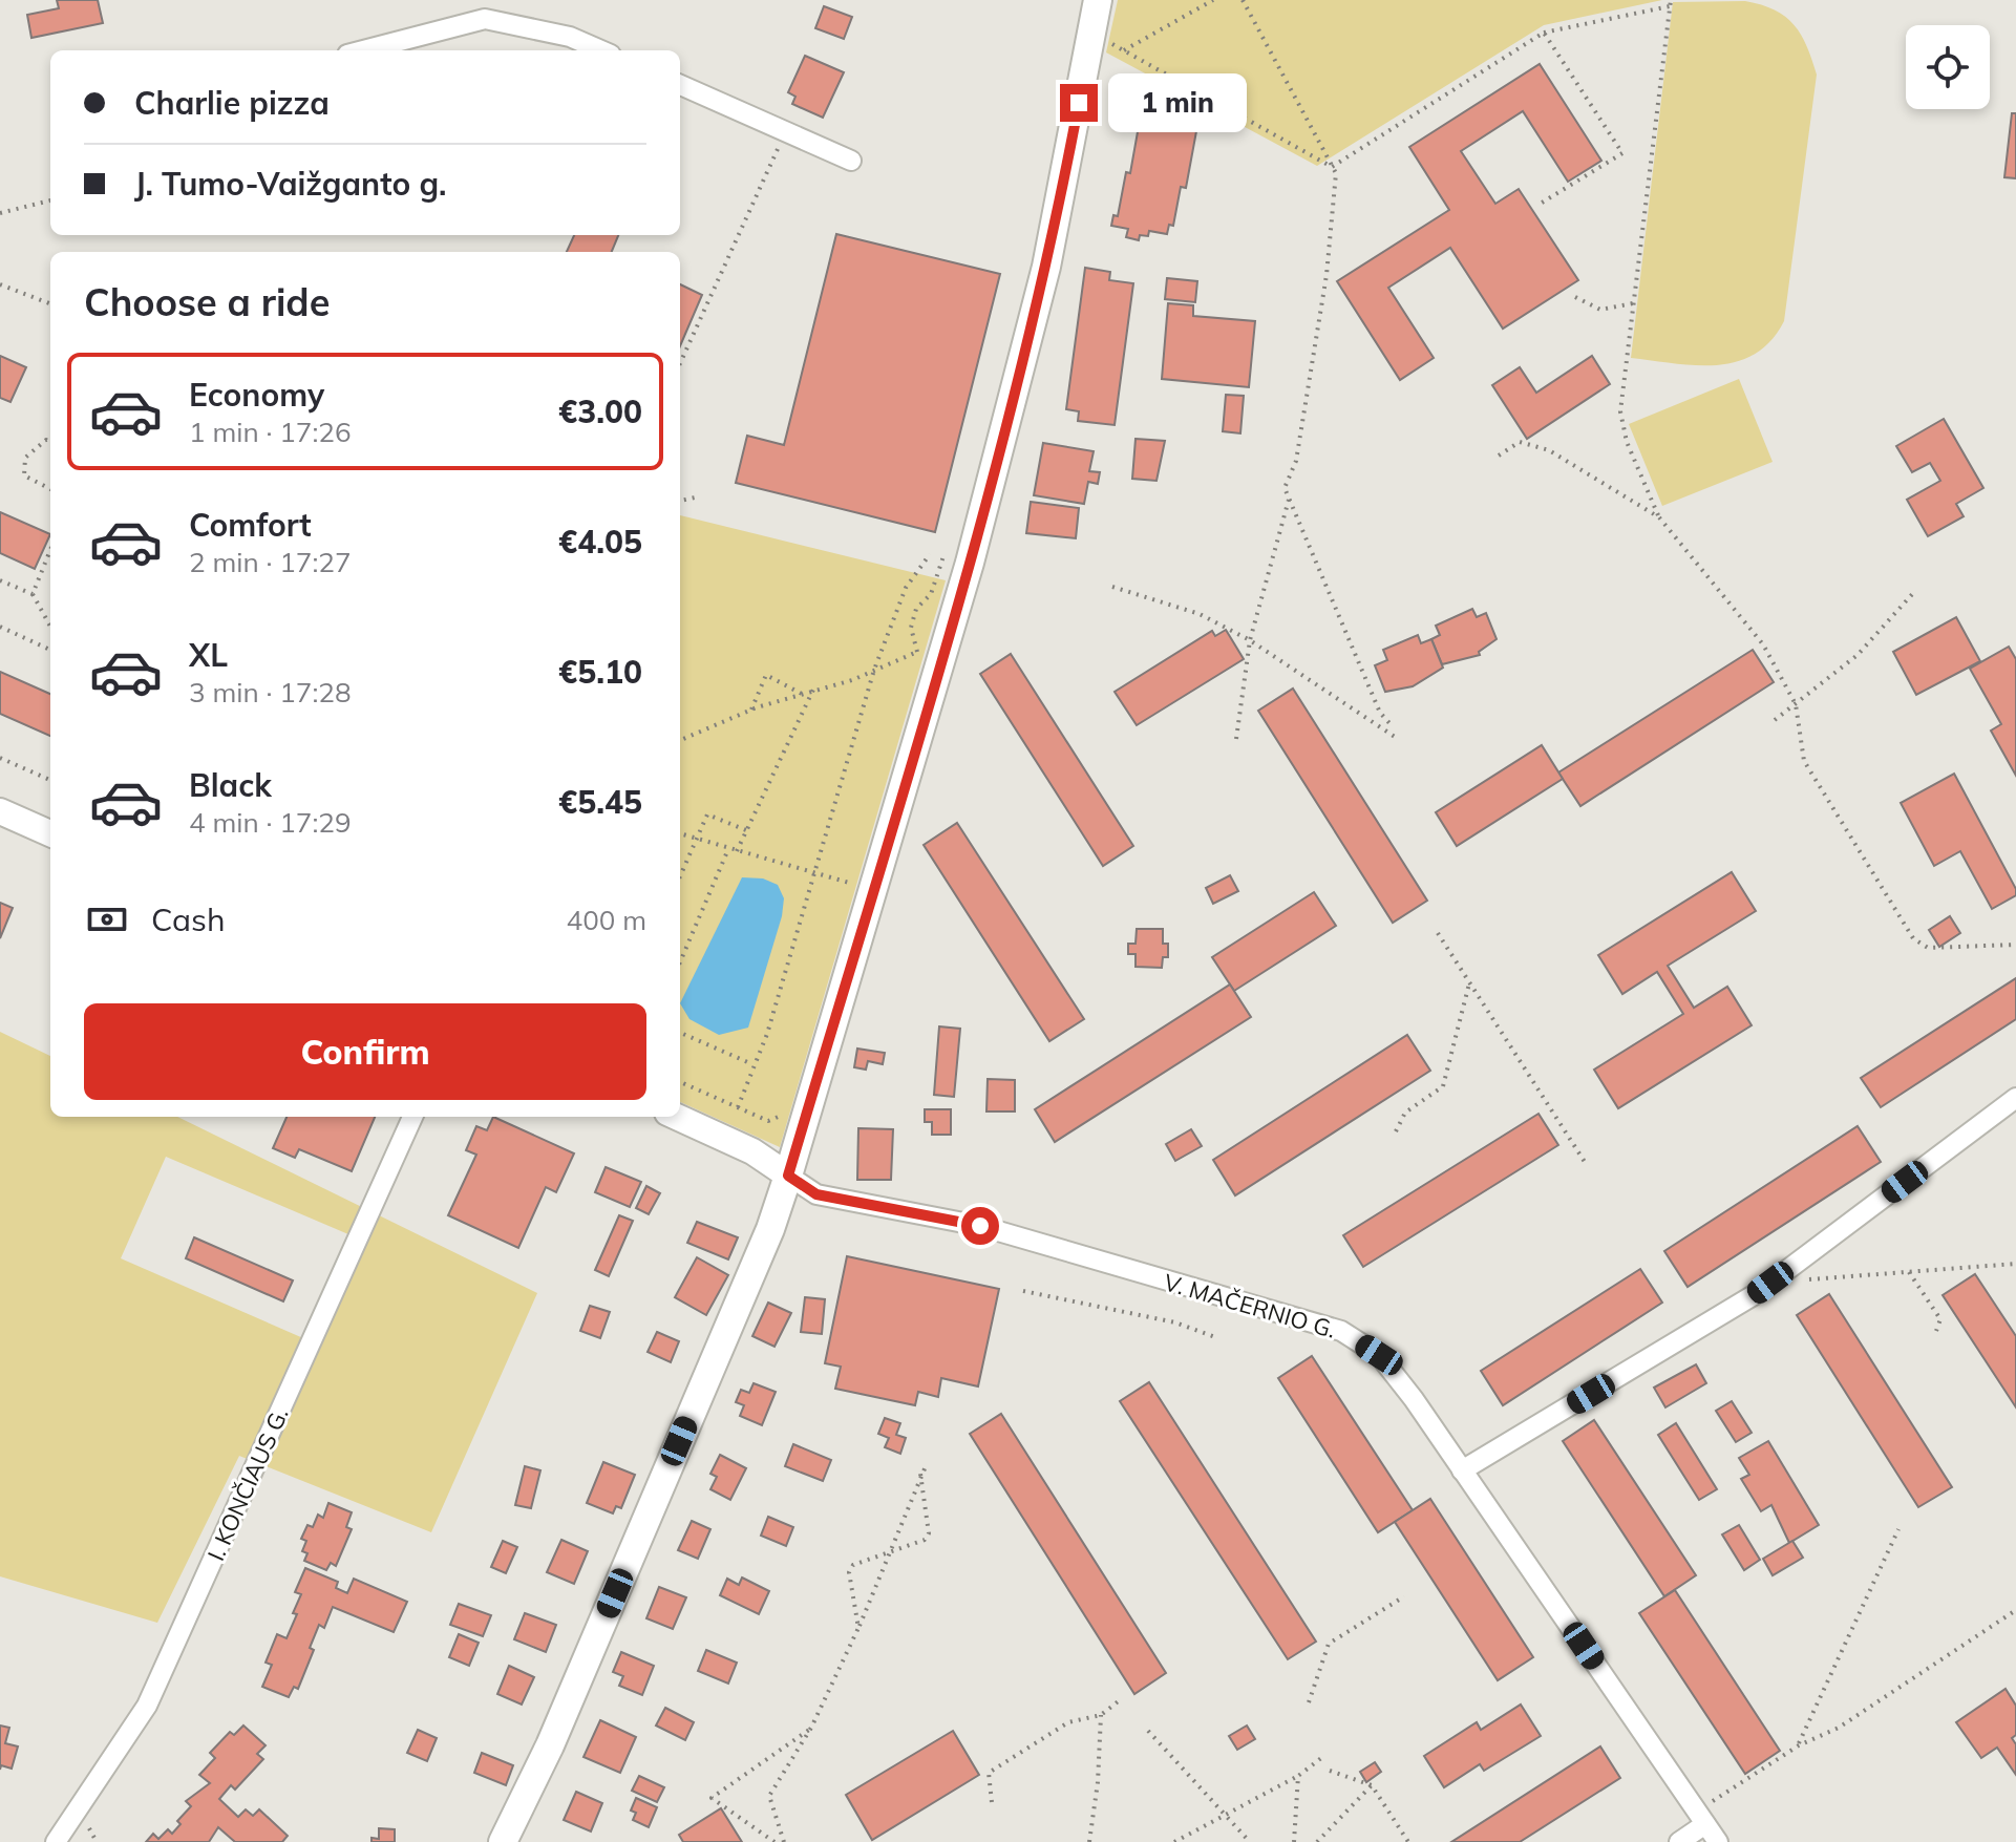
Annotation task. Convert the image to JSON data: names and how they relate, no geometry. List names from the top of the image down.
{
  "streets": {
    "street": ["V. MAČERNIO G.", "I. KONČIAUS G."]
  },
  "page": {
    "banner": ["Charlie pizza", "J. Tumo-Vaižganto g."],
    "bubble": "1 min",
    "heading": "Choose a ride",
    "list": [
      {
        "name": "Economy",
        "note": "1 min · 17:26",
        "value": "€3.00"
      },
      {
        "name": "Comfort",
        "note": "2 min · 17:27",
        "value": "€4.05"
      },
      {
        "name": "XL",
        "note": "3 min · 17:28",
        "value": "€5.10"
      },
      {
        "name": "Black",
        "note": "4 min · 17:29",
        "value": "€5.45"
      }
    ],
    "pay": ["Cash", "400 m"],
    "buttons": "Confirm"
  }
}
